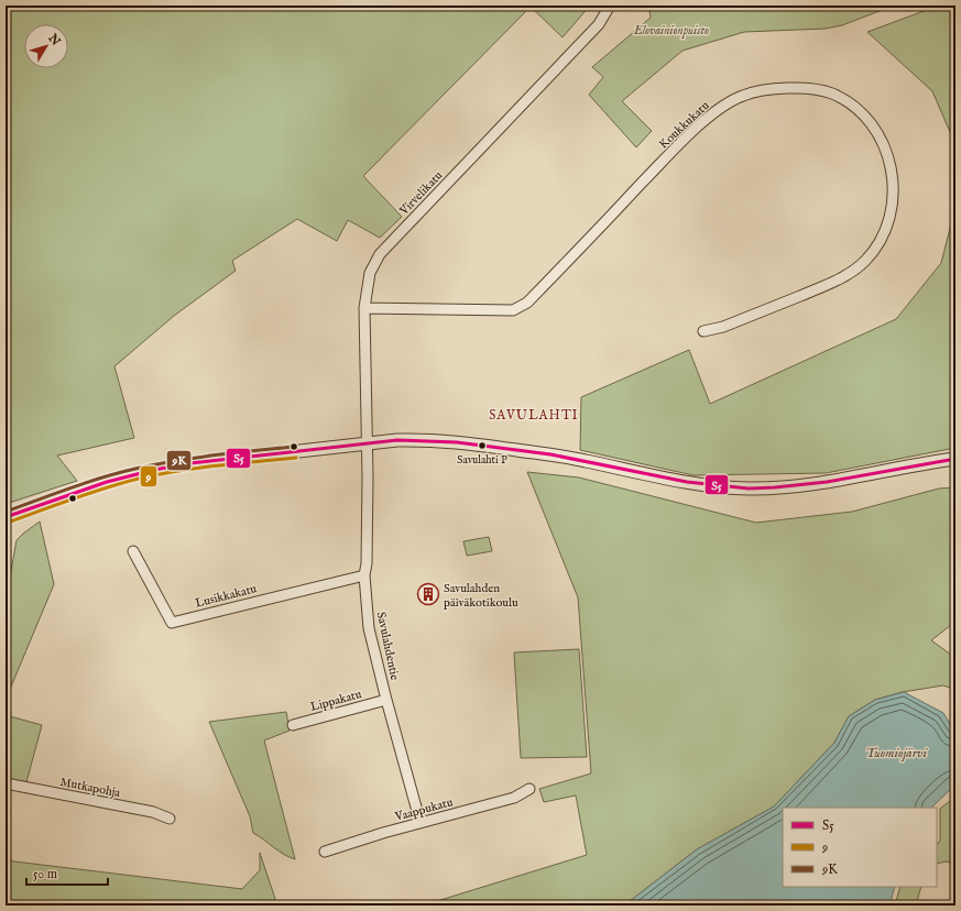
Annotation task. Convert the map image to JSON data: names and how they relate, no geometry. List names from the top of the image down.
{
  "streets": {
    "street": [
      "Koukkukatu",
      "Virvelikatu",
      "Lusikkakatu",
      "Savulahdentie",
      "Lippakatu",
      "Mutkapohja",
      "Vaappukatu"
    ]
  },
  "crossings": [
    ["Koukkukatu", "Virvelikatu"],
    ["Virvelikatu", "Savulahdentie"],
    ["Lusikkakatu", "Savulahdentie"],
    ["Savulahdentie", "Lippakatu"],
    ["Savulahdentie", "Vaappukatu"]
  ],
  "districts": ["SAVULAHTI"],
  "water": ["Tuomiojärvi"],
  "parks": ["Elovainionpuisto"],
  "places": {
    "other": ["Savulahti P"],
    "building": ["Savulahden päiväkotikoulu"]
  },
  "lines": ["transit line S5", "transit line 9K", "transit line 9"],
  "legend": ["S5", "9", "9K"],
  "scale_bar": "50 m",
  "north": "top right"
}
